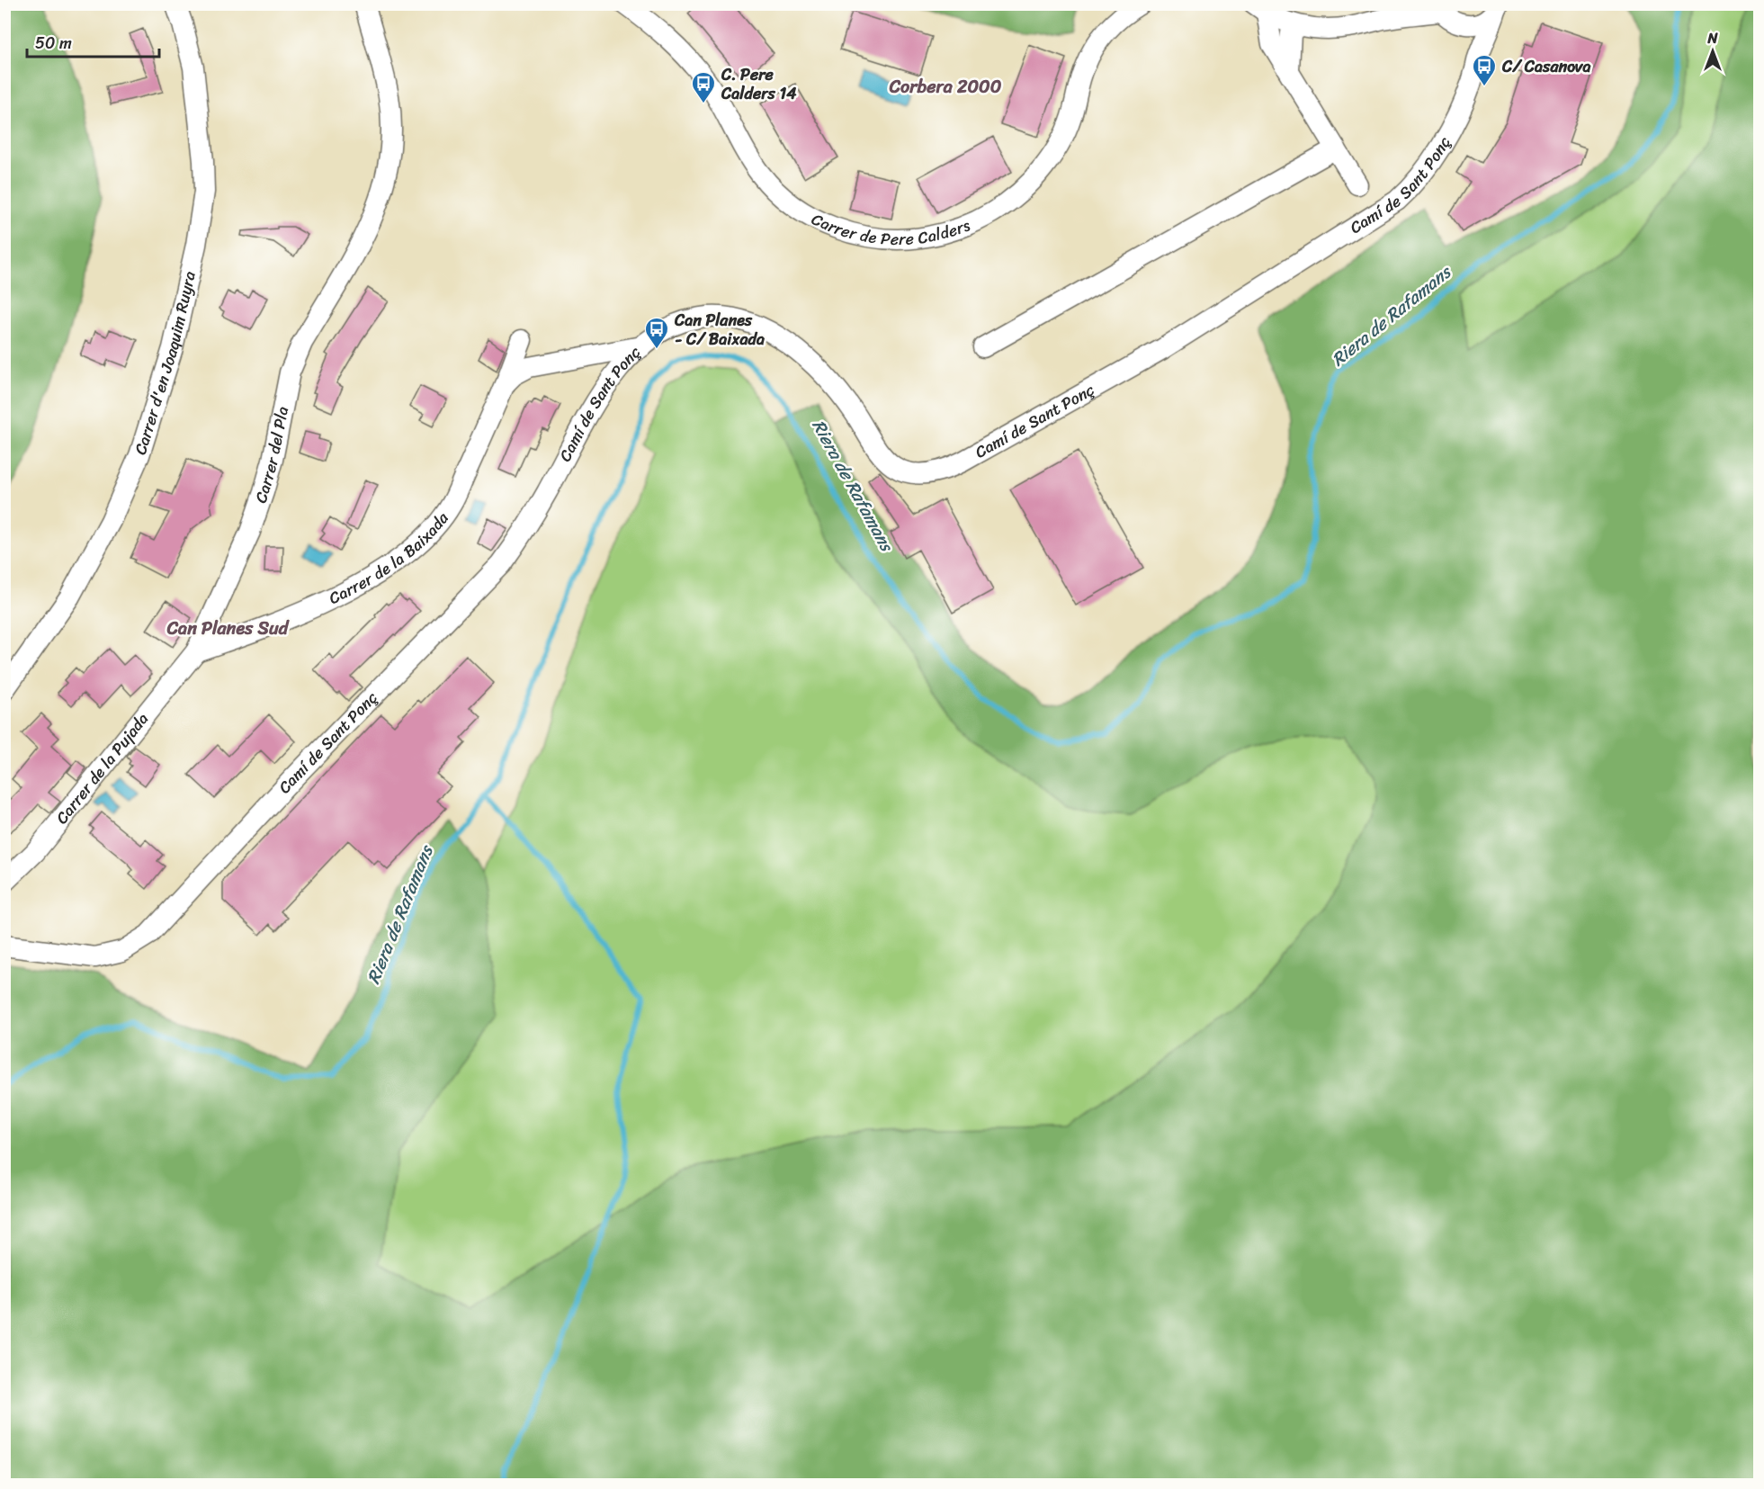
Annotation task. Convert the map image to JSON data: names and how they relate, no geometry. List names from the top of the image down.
{
  "streets": {
    "street": [
      "Camí de Sant Ponç",
      "Carrer de Pere Calders",
      "Carrer d'en Joaquim Ruyra",
      "Carrer del Pla",
      "Carrer de la Baixada",
      "Carrer de la Pujada"
    ]
  },
  "crossings": [
    ["Camí de Sant Ponç", "Carrer de la Baixada"],
    ["Carrer del Pla", "Carrer de la Baixada"],
    ["Carrer del Pla", "Carrer de la Pujada"],
    ["Carrer de la Baixada", "Carrer de la Pujada"]
  ],
  "districts": ["Corbera 2000", "Can Planes Sud"],
  "water": ["Riera de Rafamans"],
  "places": {
    "bus stop": ["C/ Casanova", "C. Pere Calders 14", "Can Planes - C/ Baixada"]
  },
  "scale_bar": "50 m",
  "north": "top"
}
